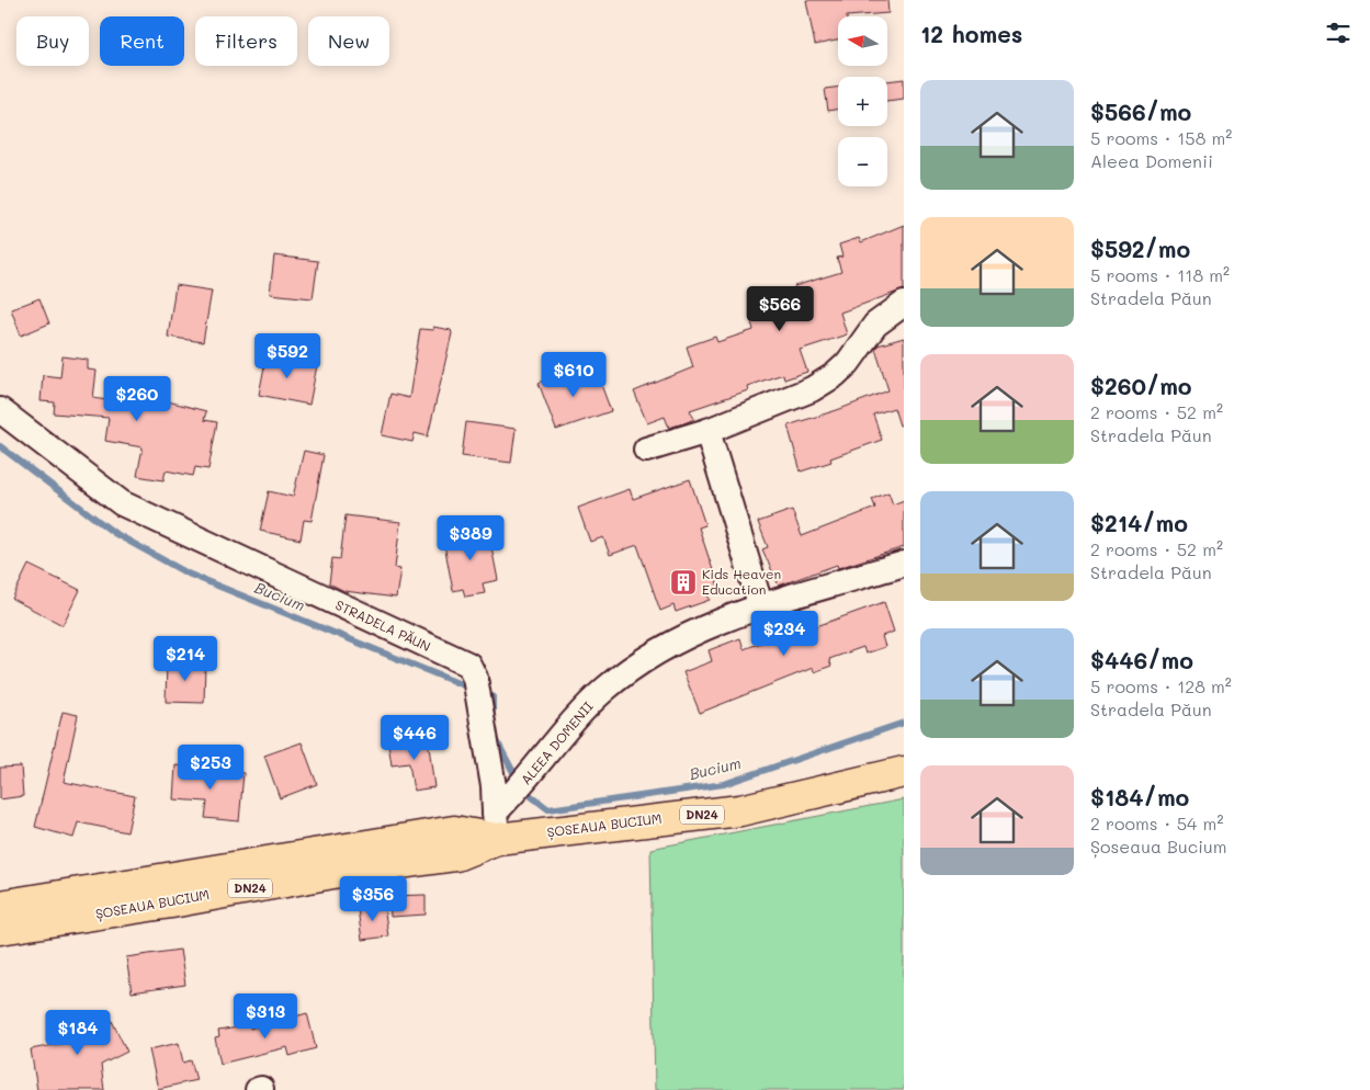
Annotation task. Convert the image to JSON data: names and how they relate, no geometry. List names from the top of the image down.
{
  "streets": {
    "main road": ["DN24", "ȘOSEAUA BUCIUM"],
    "street": ["STRADELA PĂUN", "ALEEA DOMENII"]
  },
  "crossings": [
    ["STRADELA PĂUN", "ALEEA DOMENII"],
    ["STRADELA PĂUN", "ȘOSEAUA BUCIUM"],
    ["ALEEA DOMENII", "ȘOSEAUA BUCIUM"]
  ],
  "water": ["Bucium"],
  "places": {
    "building": ["Kids Heaven Education"]
  },
  "north": "left",
  "page": {
    "heading": "12 homes",
    "map_buttons": ["+", "−"],
    "chip": [
      "Buy",
      "Rent",
      "Filters",
      "New"
    ],
    "list": [
      {
        "name": "$566/mo",
        "note": "5 rooms · 158 m² · Aleea Domenii"
      },
      {
        "name": "$592/mo",
        "note": "5 rooms · 118 m² · Stradela Păun"
      },
      {
        "name": "$260/mo",
        "note": "2 rooms · 52 m² · Stradela Păun"
      },
      {
        "name": "$214/mo",
        "note": "2 rooms · 52 m² · Stradela Păun"
      },
      {
        "name": "$446/mo",
        "note": "5 rooms · 128 m² · Stradela Păun"
      },
      {
        "name": "$184/mo",
        "note": "2 rooms · 54 m² · Șoseaua Bucium"
      }
    ],
    "price": [
      "$566",
      "$592",
      "$610",
      "$260",
      "$389",
      "$234",
      "$214",
      "$446",
      "$253",
      "$356",
      "$313",
      "$184"
    ]
  }
}
